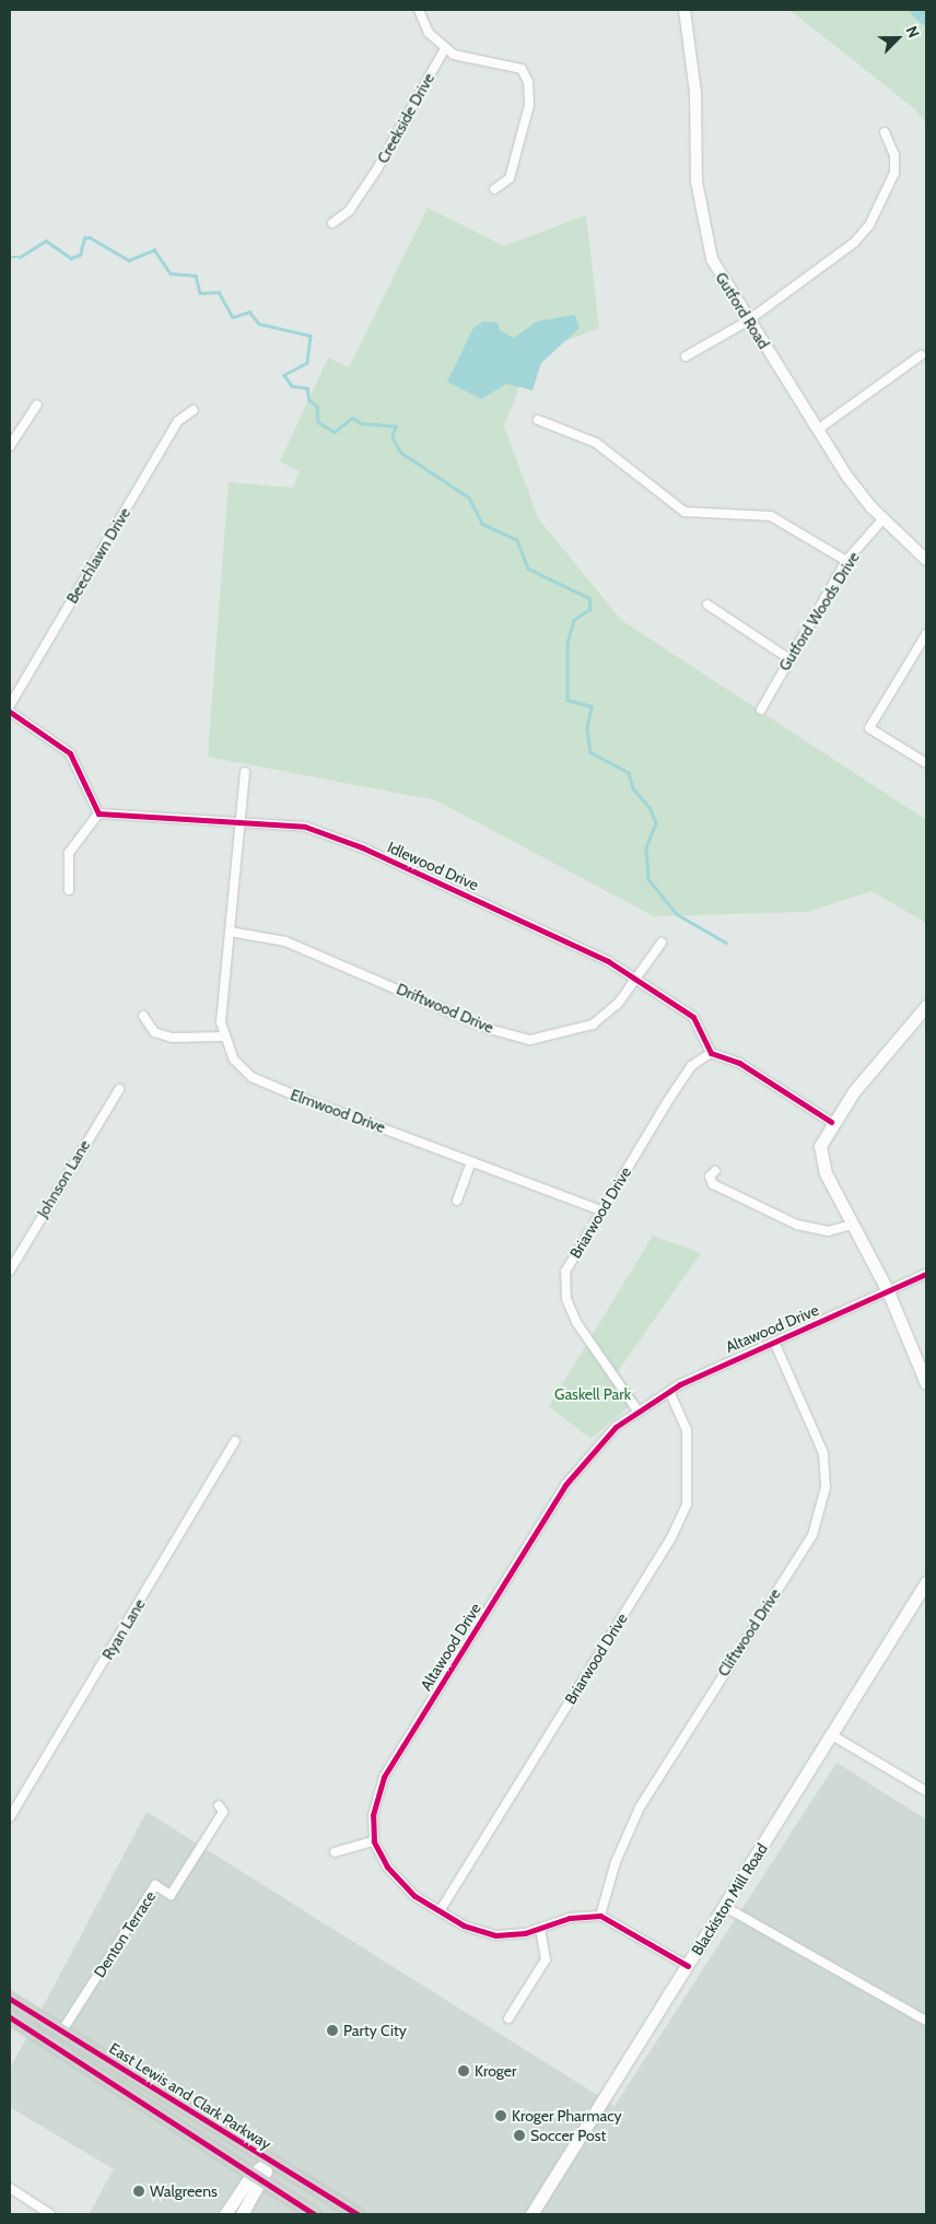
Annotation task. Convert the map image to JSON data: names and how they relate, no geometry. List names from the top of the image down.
{
  "streets": {
    "main road": ["Blackiston Mill Road", "East Lewis and Clark Parkway"],
    "street": [
      "Creekside Drive",
      "Gutford Road",
      "Beechlawn Drive",
      "Gutford Woods Drive",
      "Idlewood Drive",
      "Driftwood Drive",
      "Elmwood Drive",
      "Johnson Lane",
      "Briarwood Drive",
      "Altawood Drive",
      "Ryan Lane",
      "Cliftwood Drive",
      "Denton Terrace"
    ]
  },
  "crossings": [
    ["Gutford Road", "Gutford Woods Drive"],
    ["Idlewood Drive", "Driftwood Drive"],
    ["Idlewood Drive", "Elmwood Drive"],
    ["Idlewood Drive", "Briarwood Drive"],
    ["Driftwood Drive", "Elmwood Drive"],
    ["Elmwood Drive", "Briarwood Drive"],
    ["Briarwood Drive", "Altawood Drive"],
    ["Altawood Drive", "Cliftwood Drive"],
    ["Denton Terrace", "East Lewis and Clark Parkway"]
  ],
  "parks": ["Gaskell Park"],
  "places": [
    "Party City",
    "Kroger",
    "Kroger Pharmacy",
    "Soccer Post",
    "Walgreens"
  ],
  "north": "top right"
}
